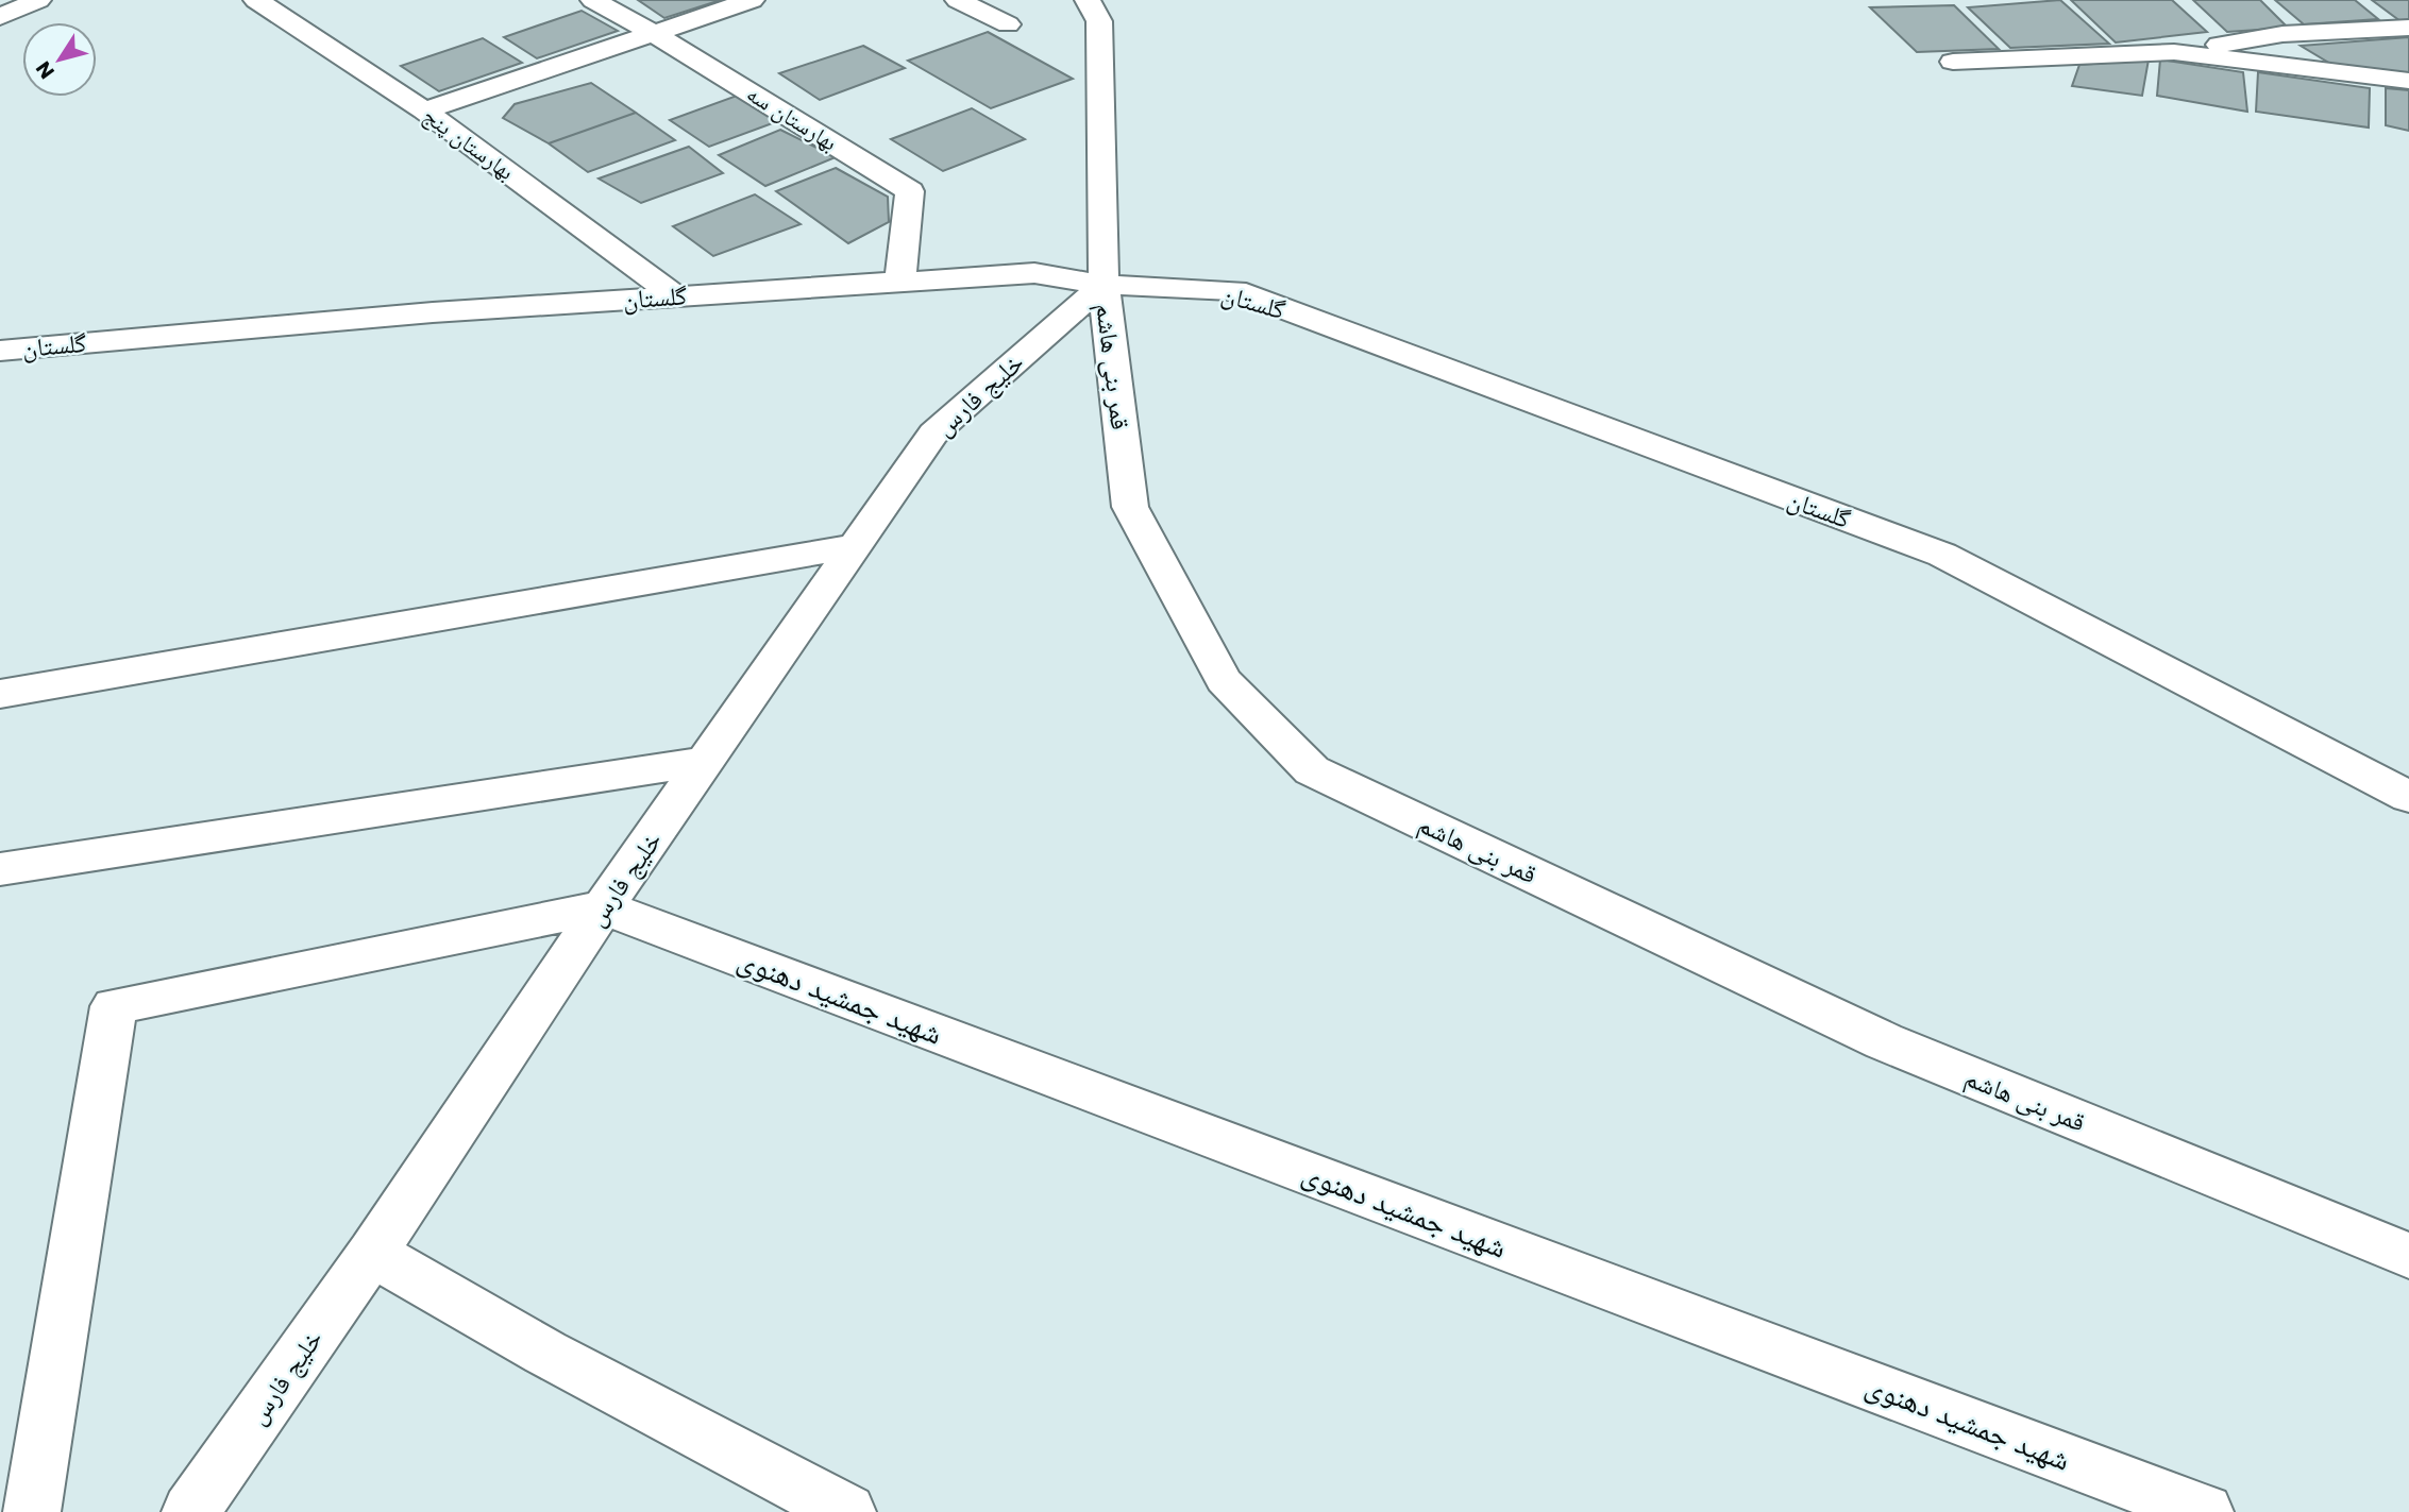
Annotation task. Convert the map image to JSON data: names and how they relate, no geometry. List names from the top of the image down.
{
  "streets": {
    "street": [
      "بهارستان سه",
      "بهارستان پنج",
      "گلستان",
      "قمر بنی هاشم",
      "خلیج فارس",
      "شهید جمشید دهنوی"
    ]
  },
  "crossings": [
    ["بهارستان سه", "گلستان"],
    ["بهارستان پنج", "گلستان"],
    ["گلستان", "قمر بنی هاشم"],
    ["گلستان", "خلیج فارس"],
    ["قمر بنی هاشم", "خلیج فارس"],
    ["خلیج فارس", "شهید جمشید دهنوی"]
  ],
  "north": "bottom left"
}
